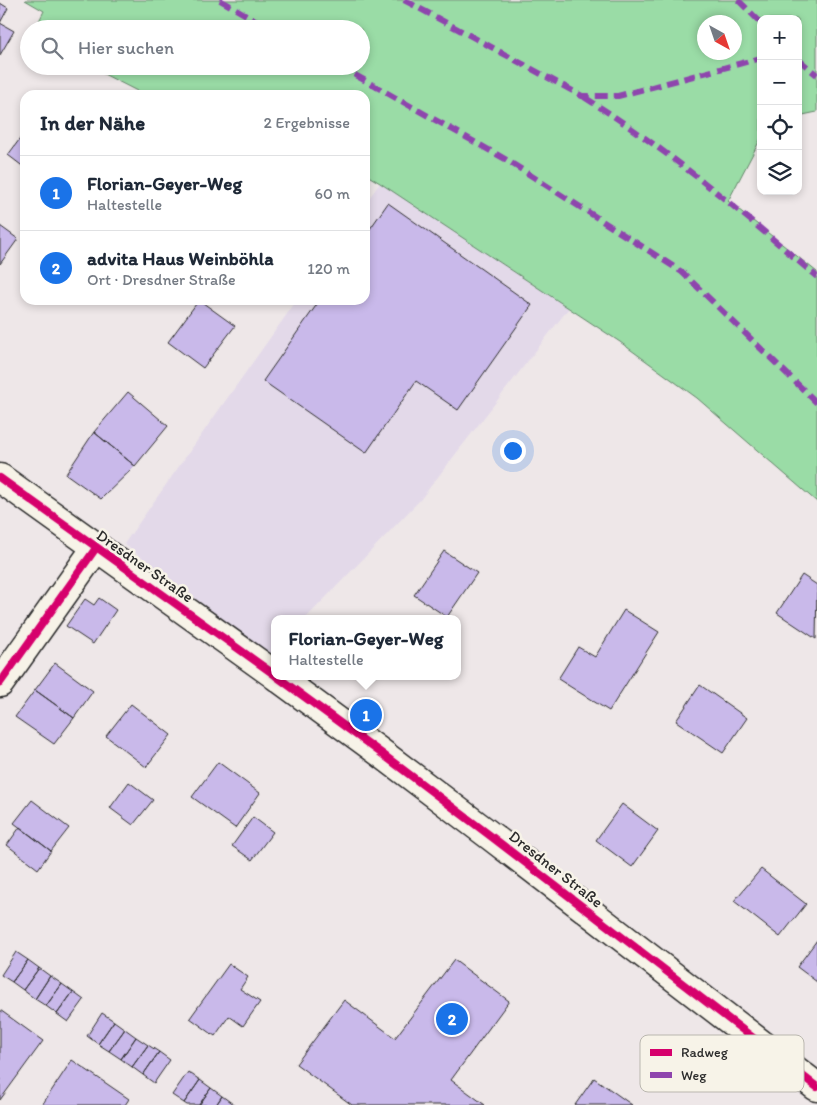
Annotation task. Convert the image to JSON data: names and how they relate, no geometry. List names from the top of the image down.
{
  "streets": {
    "main road": ["Dresdner Straße"]
  },
  "legend": ["Radweg", "Weg"],
  "north": "bottom right",
  "page": {
    "map_buttons": ["+", "−"],
    "search": "Hier suchen",
    "heading": ["In der Nähe", "2 Ergebnisse"],
    "list": [
      {
        "mark": "1",
        "name": "Florian-Geyer-Weg",
        "note": "Haltestelle",
        "value": "60 m"
      },
      {
        "mark": "2",
        "name": "advita Haus Weinböhla",
        "note": "Ort · Dresdner Straße",
        "value": "120 m"
      }
    ],
    "popup": ["Florian-Geyer-Weg", "Haltestelle"],
    "pins": ["1", "2"]
  }
}
